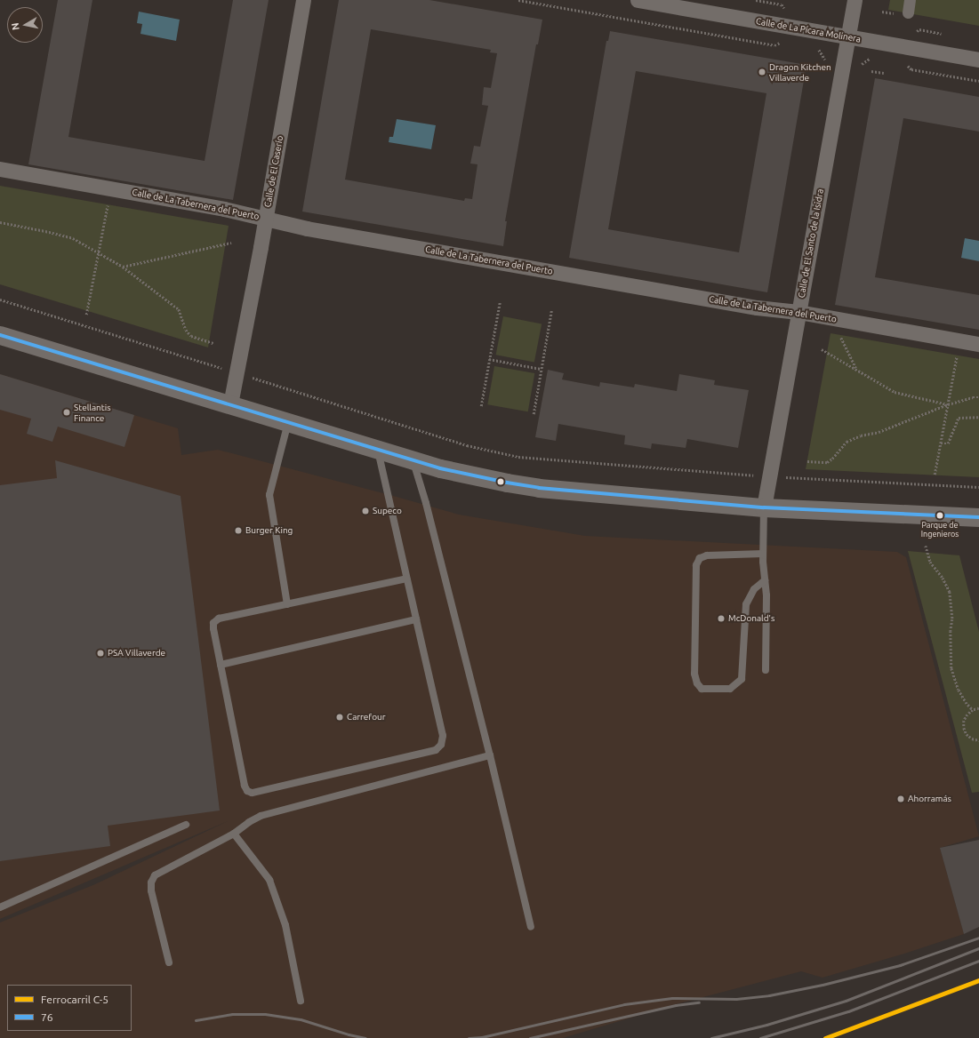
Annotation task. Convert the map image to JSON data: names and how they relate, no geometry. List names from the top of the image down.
{
  "streets": {
    "street": [
      "Calle de La Pícara Molinera",
      "Calle de El Caserío",
      "Calle de La Tabernera del Puerto",
      "Calle de El Santo de la Isidra"
    ]
  },
  "crossings": [
    ["Calle de La Pícara Molinera", "Calle de El Santo de la Isidra"],
    ["Calle de El Caserío", "Calle de La Tabernera del Puerto"],
    ["Calle de La Tabernera del Puerto", "Calle de El Santo de la Isidra"]
  ],
  "places": [
    "Dragon Kitchen Villaverde",
    "Stellantis Finance",
    "Supeco",
    "Parque de Ingenieros",
    "Burger King",
    "McDonald's",
    "PSA Villaverde",
    "Carrefour",
    "Ahorramás"
  ],
  "lines": ["transit line 76", "rail line C-5"],
  "legend": ["Ferrocarril C-5", "76"],
  "north": "left"
}
